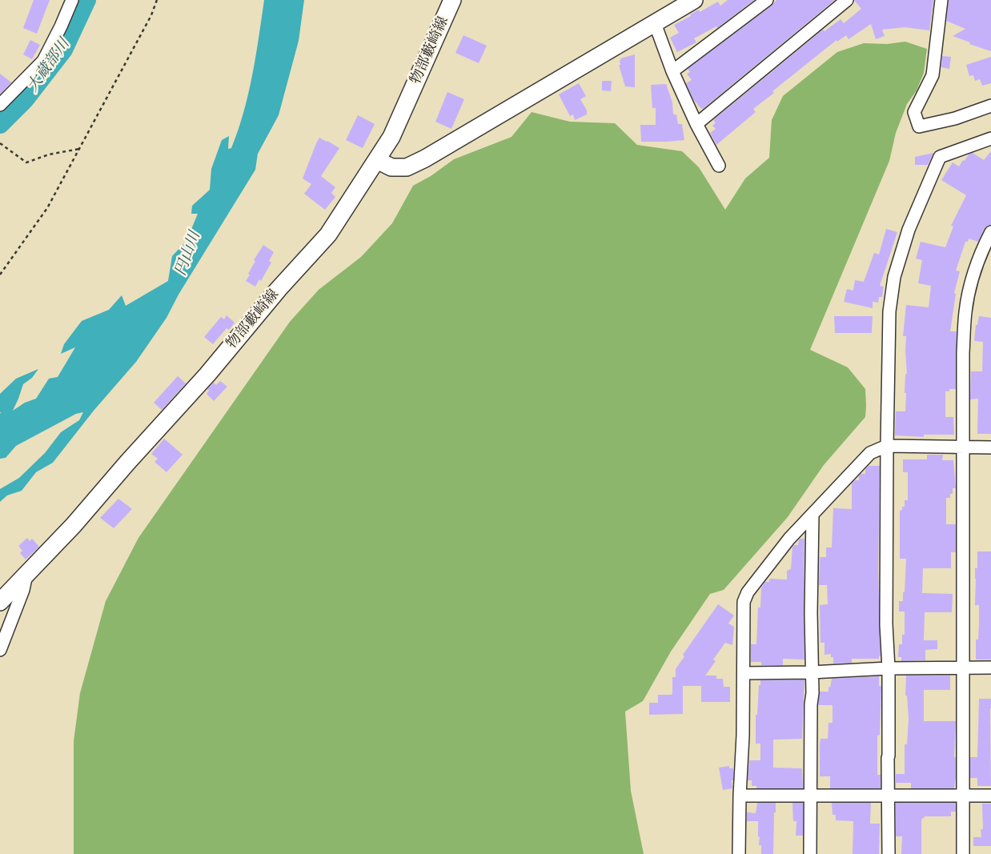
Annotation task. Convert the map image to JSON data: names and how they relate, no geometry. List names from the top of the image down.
{
  "streets": {
    "main road": ["物部藪崎線"]
  },
  "water": ["大蔵部川", "円山川"]
}
